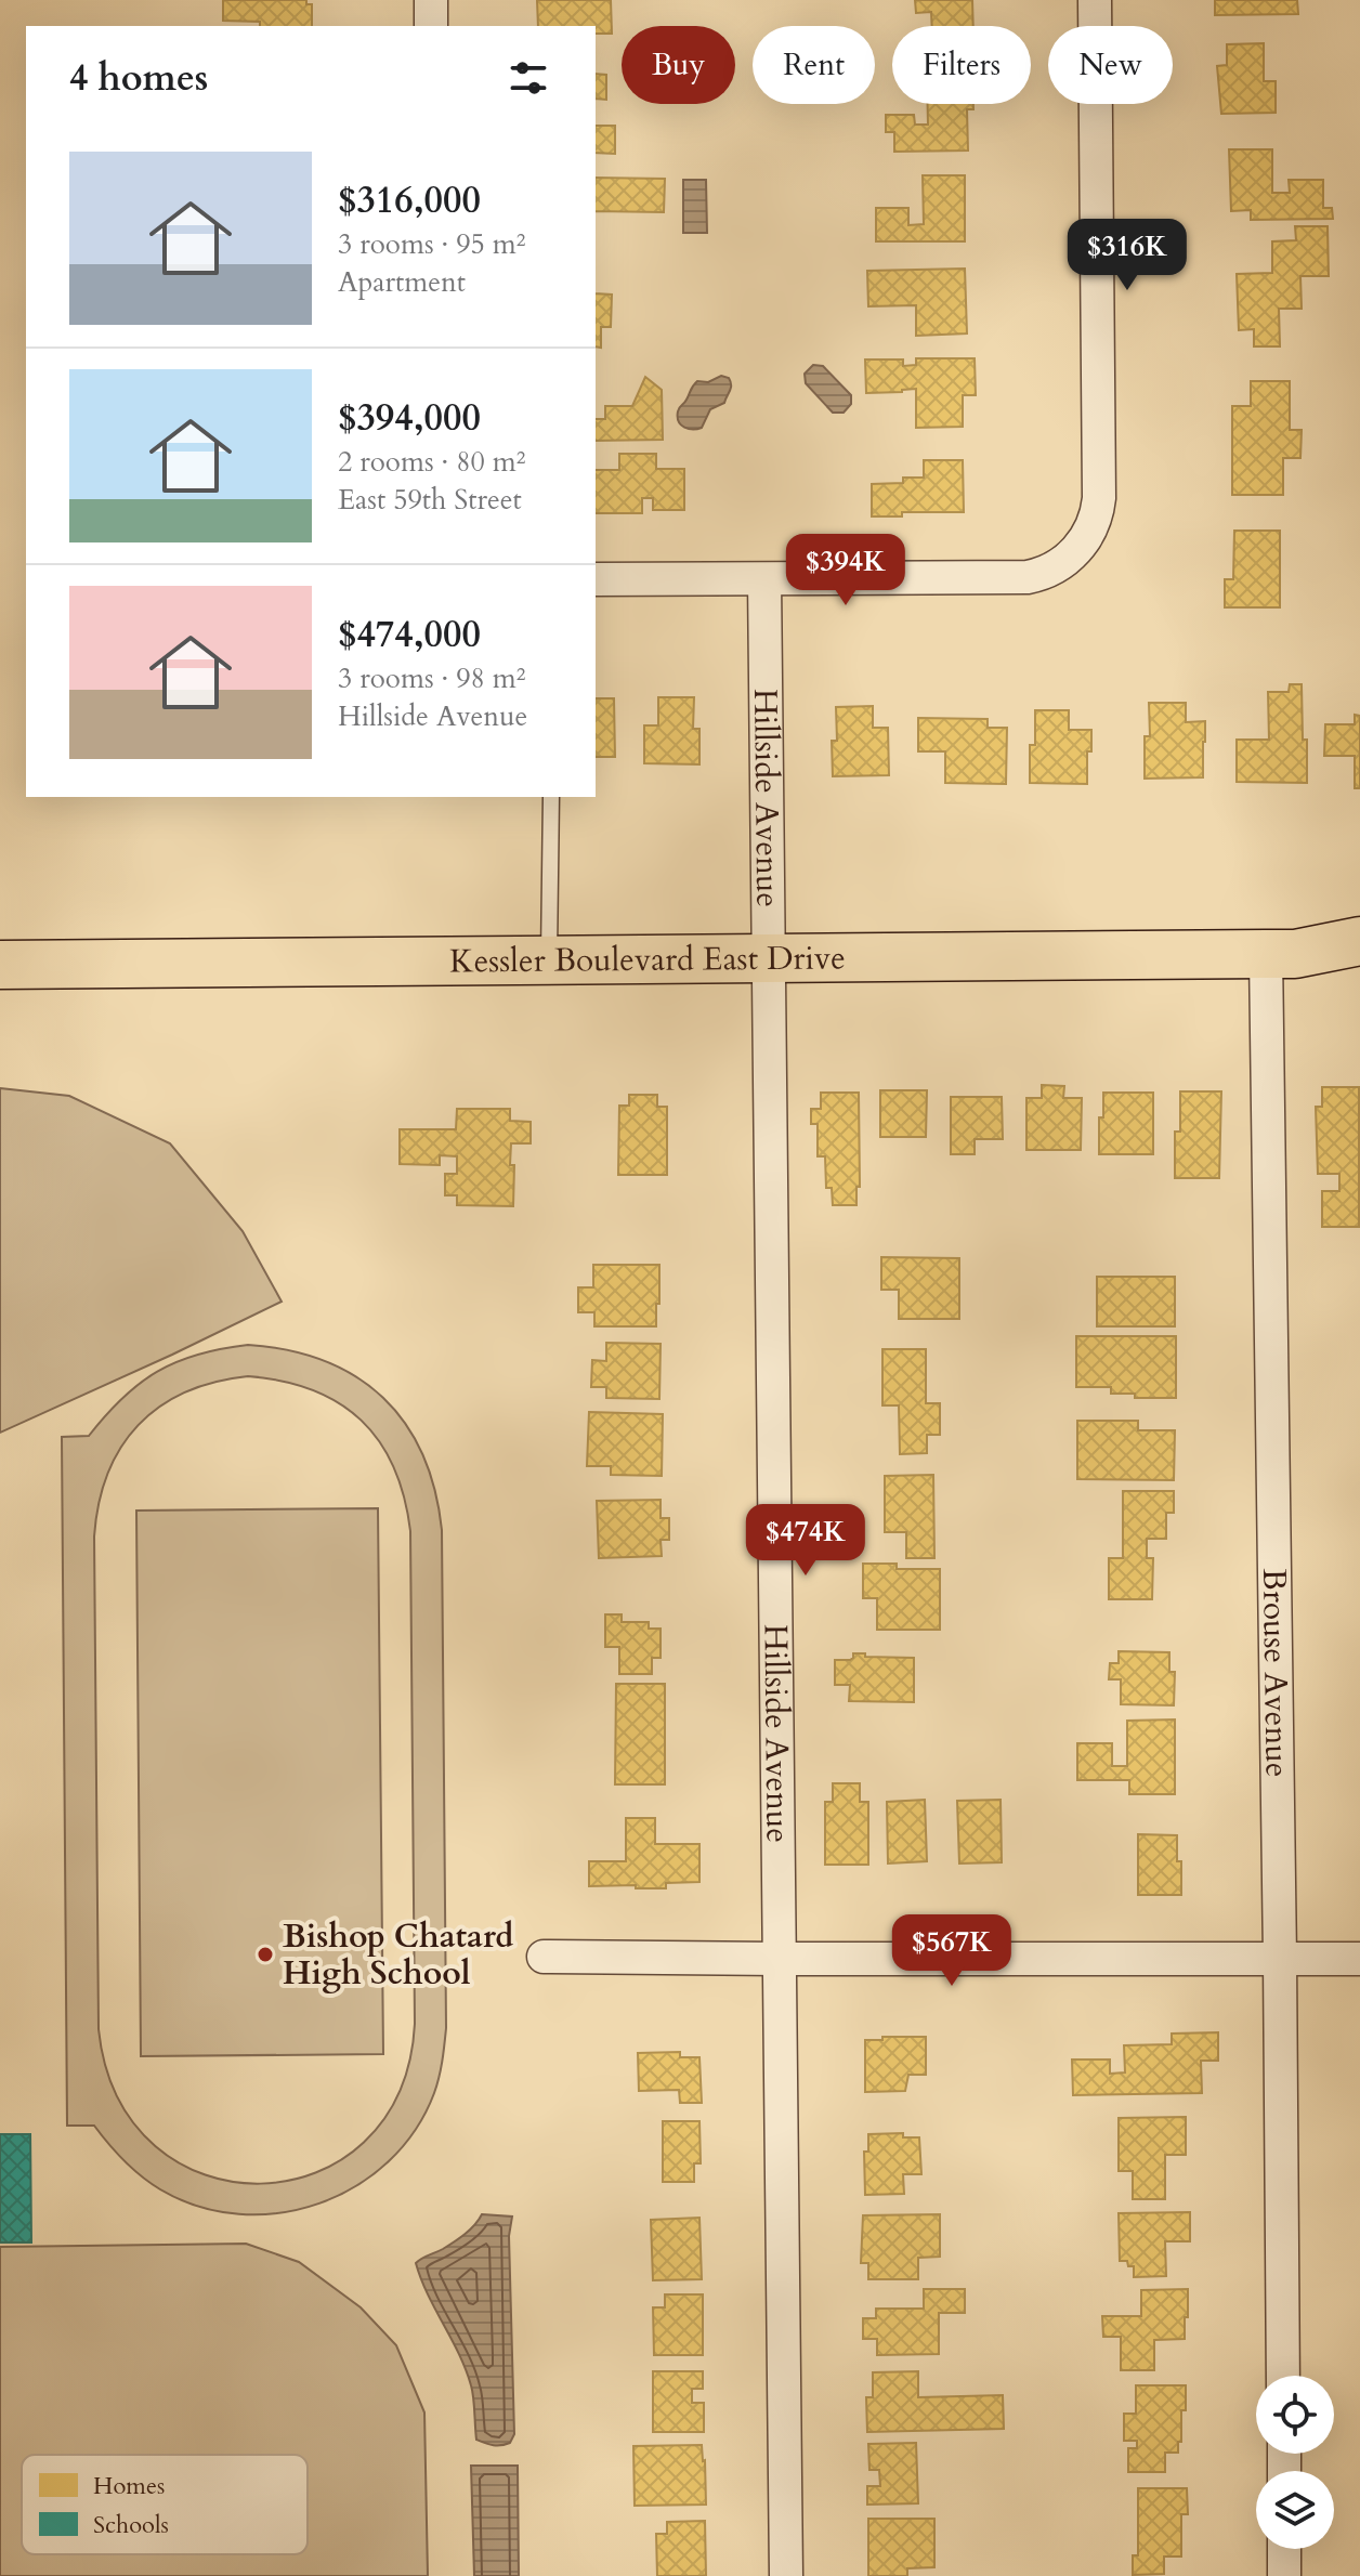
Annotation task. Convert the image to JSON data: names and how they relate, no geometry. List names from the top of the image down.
{
  "streets": {
    "main road": ["Kessler Boulevard East Drive"],
    "street": ["Hillside Avenue", "Brouse Avenue"]
  },
  "crossings": [
    ["Hillside Avenue", "Kessler Boulevard East Drive"],
    ["Kessler Boulevard East Drive", "Brouse Avenue"]
  ],
  "places": ["Bishop Chatard High School"],
  "legend": ["Homes", "Schools"],
  "page": {
    "chip": [
      "Buy",
      "Rent",
      "Filters",
      "New"
    ],
    "heading": "4 homes",
    "list": [
      {
        "name": "$316,000",
        "note": "3 rooms · 95 m² · Apartment"
      },
      {
        "name": "$394,000",
        "note": "2 rooms · 80 m² · East 59th Street"
      },
      {
        "name": "$474,000",
        "note": "3 rooms · 98 m² · Hillside Avenue"
      }
    ],
    "price": [
      "$316K",
      "$394K",
      "$474K",
      "$567K"
    ]
  }
}
